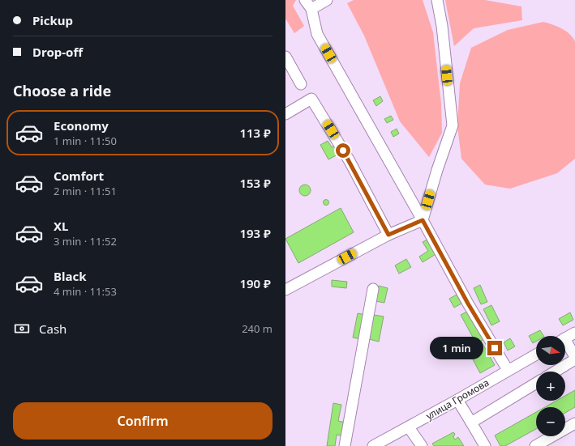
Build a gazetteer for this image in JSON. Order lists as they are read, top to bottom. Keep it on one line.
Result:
{"streets":{"street":["улица Громова"]},"north":"right","page":{"banner":["Pickup","Drop-off"],"heading":"Choose a ride","list":[{"name":"Economy","note":"1 min · 11:50","value":"113 ₽"},{"name":"Comfort","note":"2 min · 11:51","value":"153 ₽"},{"name":"XL","note":"3 min · 11:52","value":"193 ₽"},{"name":"Black","note":"4 min · 11:53","value":"190 ₽"}],"pay":["Cash","240 m"],"map_buttons":["+","−"],"bubble":"1 min","buttons":"Confirm"}}
